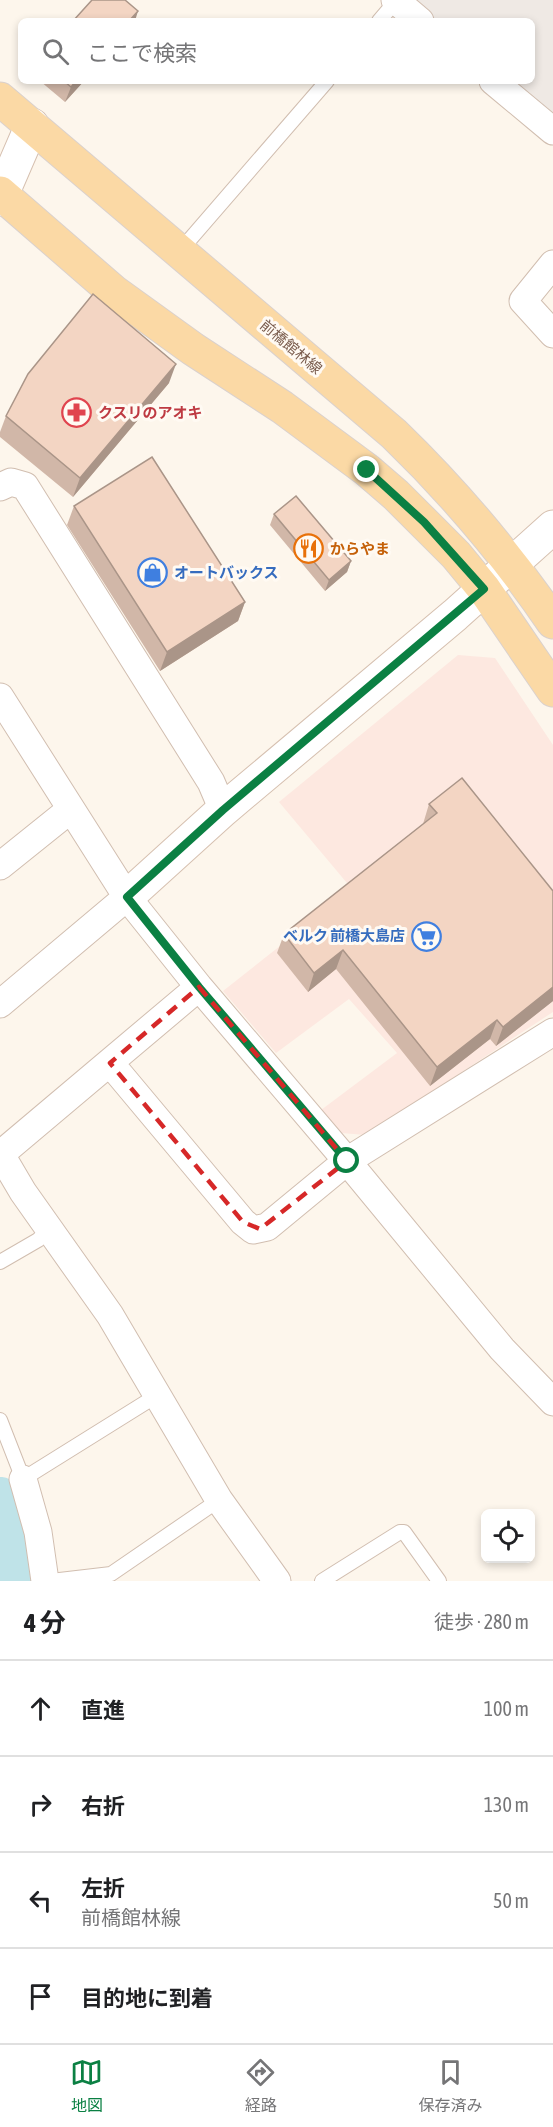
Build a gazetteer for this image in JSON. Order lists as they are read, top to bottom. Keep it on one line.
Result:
{"streets":{"main road":["前橋館林線"]},"places":{"pharmacy":["クスリのアオキ"],"restaurant":["からやま"],"shop":["オートバックス"],"supermarket":["ベルク 前橋大島店"]},"page":{"search":"ここで検索","heading":["4 分","徒歩 · 280 m"],"list":[["直進","100 m"],["右折","130 m"],["左折","前橋館林線","50 m"],"目的地に到着"],"nav":["地図","経路","保存済み"]}}
